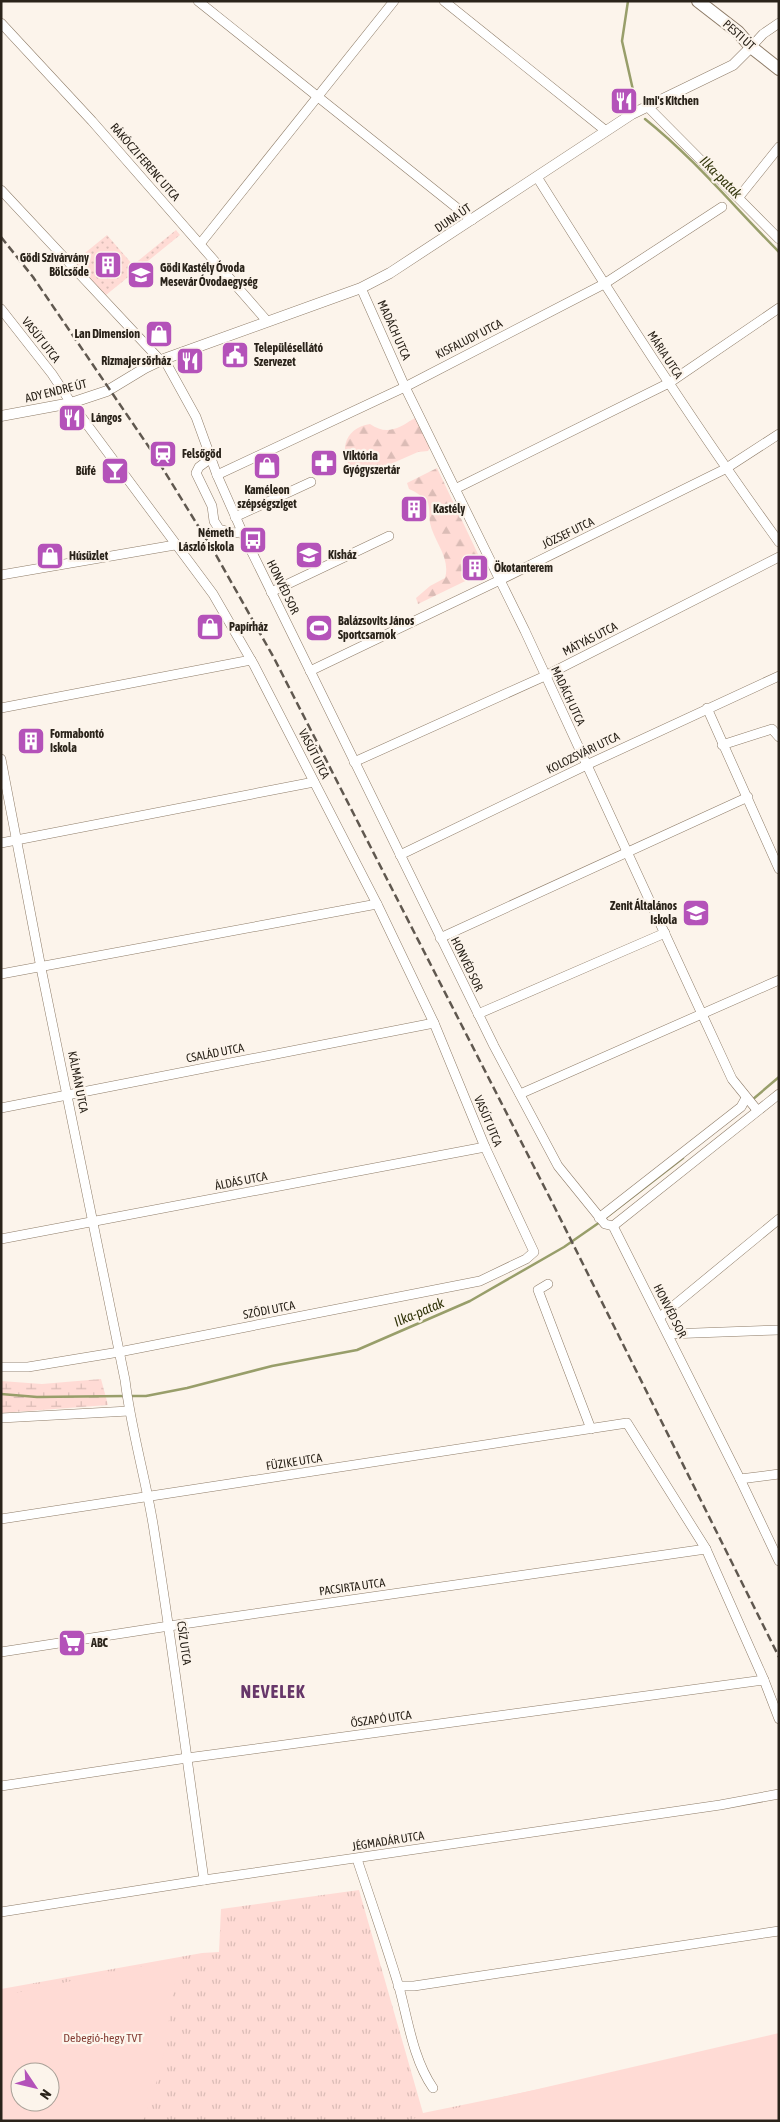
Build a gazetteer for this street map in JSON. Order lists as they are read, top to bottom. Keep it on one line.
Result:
{"streets":{"main road":["PESTI ÚT"],"street":["RÁKÓCZI FERENC UTCA","DUNA ÚT","MADÁCH UTCA","KISFALUDY UTCA","VASÚT UTCA","MÁRIA UTCA","ADY ENDRE ÚT","JÓZSEF UTCA","HONVÉD SOR","MÁTYÁS UTCA","KOLOZSVÁRI UTCA","CSALÁD UTCA","KÁLMÁN UTCA","ÁLDÁS UTCA","SZŐDI UTCA","FÜZIKE UTCA","PACSIRTA UTCA","CSÍZ UTCA","ŐSZAPÓ UTCA","JÉGMADÁR UTCA"]},"crossings":[["PESTI ÚT","DUNA ÚT"],["RÁKÓCZI FERENC UTCA","DUNA ÚT"],["DUNA ÚT","MADÁCH UTCA"],["DUNA ÚT","MÁRIA UTCA"],["DUNA ÚT","ADY ENDRE ÚT"],["DUNA ÚT","HONVÉD SOR"],["MADÁCH UTCA","KISFALUDY UTCA"],["MADÁCH UTCA","JÓZSEF UTCA"],["MADÁCH UTCA","MÁTYÁS UTCA"],["MADÁCH UTCA","KOLOZSVÁRI UTCA"],["KISFALUDY UTCA","MÁRIA UTCA"],["KISFALUDY UTCA","HONVÉD SOR"],["VASÚT UTCA","ADY ENDRE ÚT"],["VASÚT UTCA","CSALÁD UTCA"],["VASÚT UTCA","ÁLDÁS UTCA"],["VASÚT UTCA","SZŐDI UTCA"],["MÁRIA UTCA","JÓZSEF UTCA"],["JÓZSEF UTCA","HONVÉD SOR"],["HONVÉD SOR","MÁTYÁS UTCA"],["HONVÉD SOR","KOLOZSVÁRI UTCA"],["CSALÁD UTCA","KÁLMÁN UTCA"],["KÁLMÁN UTCA","ÁLDÁS UTCA"],["KÁLMÁN UTCA","SZŐDI UTCA"],["KÁLMÁN UTCA","CSÍZ UTCA"],["FÜZIKE UTCA","PACSIRTA UTCA"],["FÜZIKE UTCA","CSÍZ UTCA"],["PACSIRTA UTCA","CSÍZ UTCA"],["CSÍZ UTCA","ŐSZAPÓ UTCA"],["CSÍZ UTCA","JÉGMADÁR UTCA"]],"districts":["NEVELEK"],"water":["Ilka-patak"],"parks":["Debegió-hegy TVT"],"places":{"restaurant":["Imi's Kitchen","Rizmajer sörház","Lángos"],"building":["Gödi Szivárvány Bölcsőde","Kastély","Ökotanterem","Formabontó Iskola"],"school or university":["Gödi Kastély Óvoda Mesevár Óvodaegység","Kisház","Zenit Általános Iskola"],"shop":["Lan Dimension","Kaméleon szépségsziget","Húsüzlet","Papírház"],"public building":["Településellátó Szervezet"],"station":["Felsőgöd"],"pharmacy":["Viktória Gyógyszertár"],"bar":["Büfé"],"bus stop":["Németh László iskola"],"sports":["Balázsovits János Sportcsarnok"],"supermarket":["ABC"]},"north":"bottom right"}
